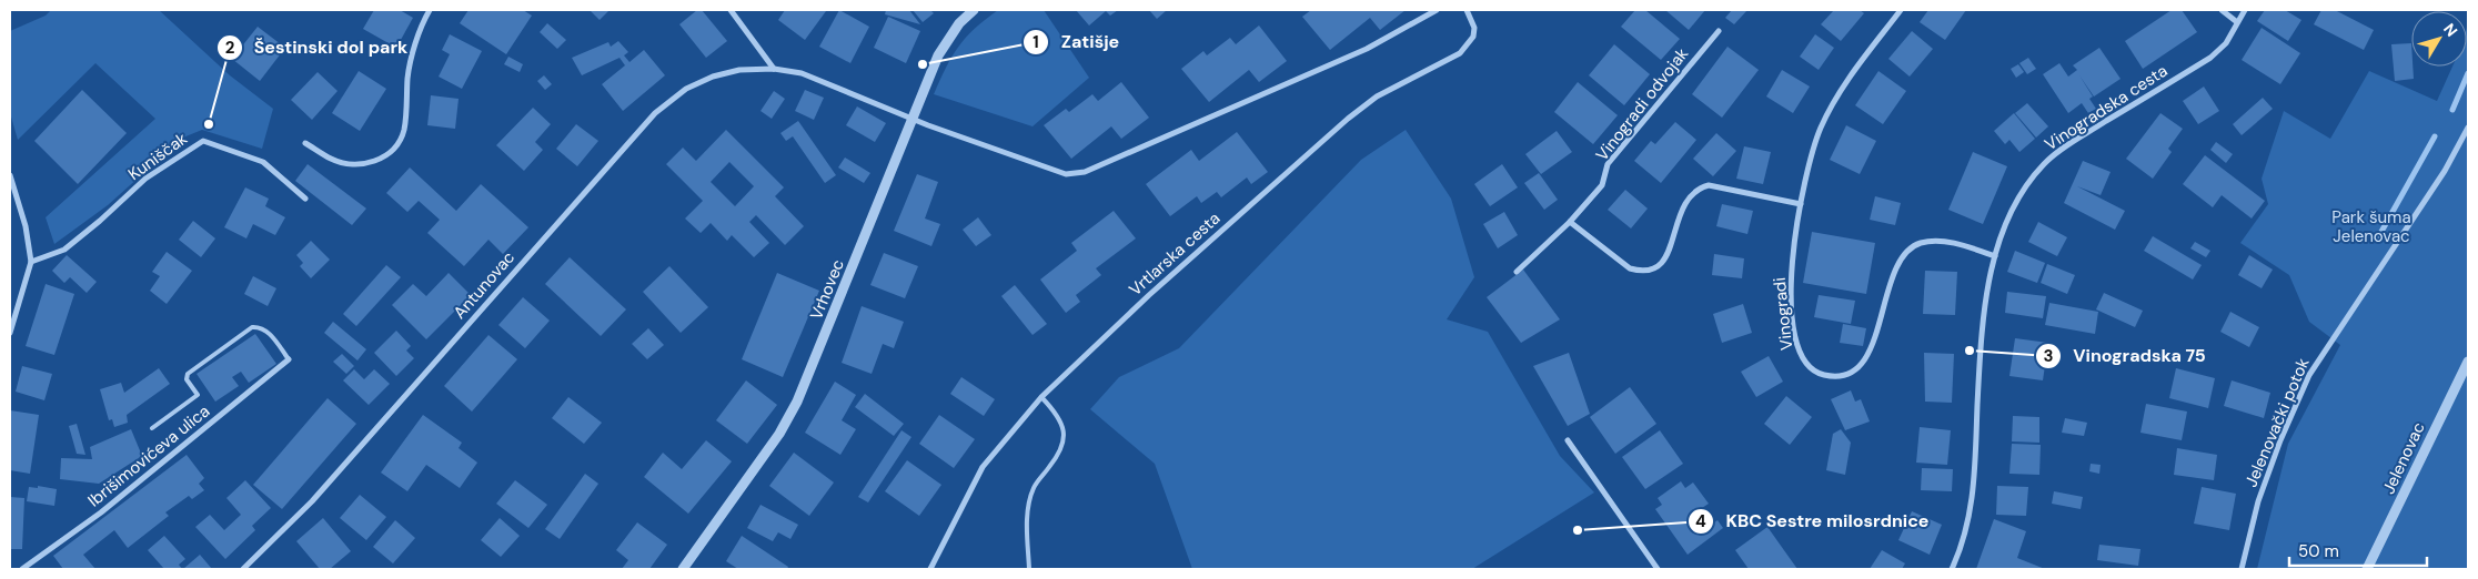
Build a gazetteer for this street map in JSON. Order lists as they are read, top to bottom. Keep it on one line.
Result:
{"streets":{"street":["Vinogradi odvojak","Vinogradska cesta","Kuniščak","Vrtlarska cesta","Antunovac","Vrhovec","Vinogradi","Jelenovački potok","Ibrišimovićeva ulica","Jelenovac"]},"crossings":[["Vinogradska cesta","Vinogradi"],["Antunovac","Vrhovec"]],"parks":["Park šuma Jelenovac"],"places":["Zatišje","Šestinski dol park","Vinogradska 75","KBC Sestre milosrdnice"],"scale_bar":"50 m","north":"top right"}
